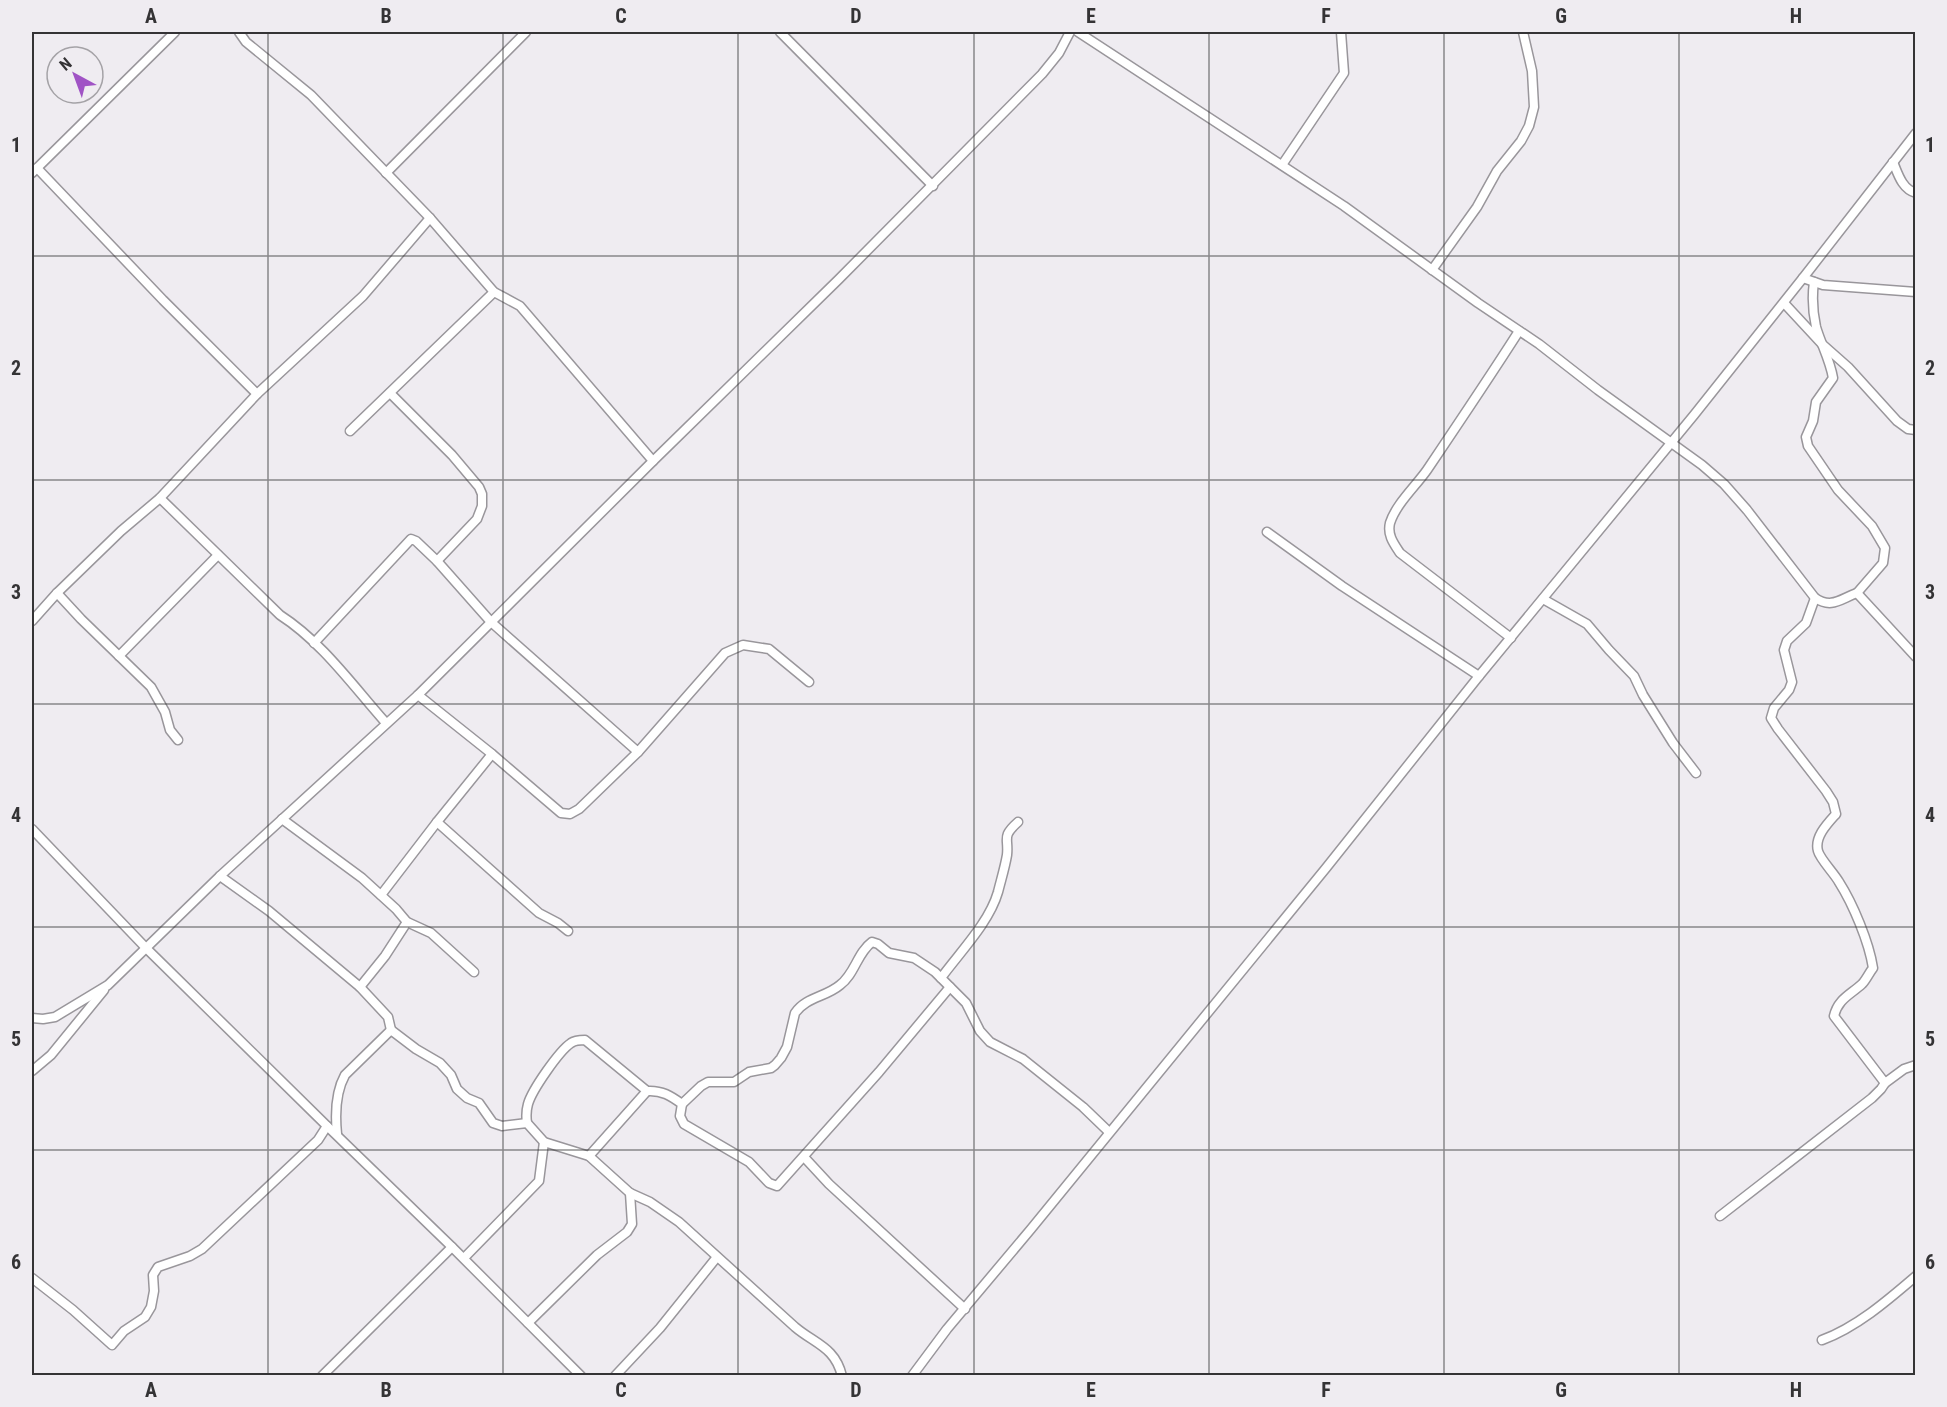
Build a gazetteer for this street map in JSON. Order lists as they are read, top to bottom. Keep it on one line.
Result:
{"north":"top left","grid":{"columns":["A","B","C","D","E","F","G","H"],"rows":["1","2","3","4","5","6"]}}
